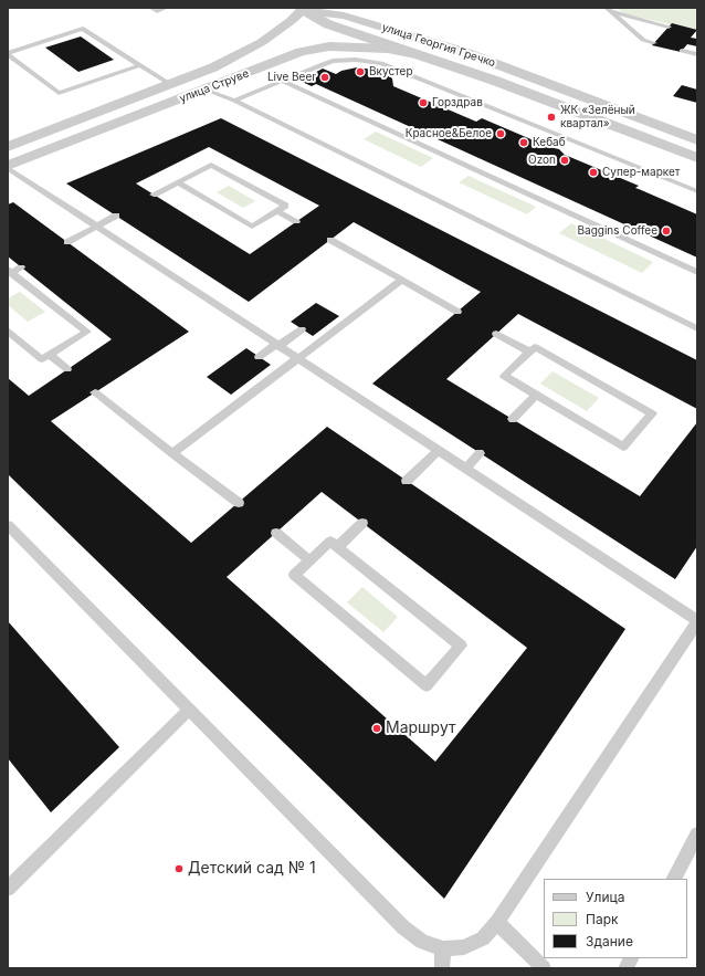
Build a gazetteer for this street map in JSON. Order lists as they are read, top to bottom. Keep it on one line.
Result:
{"streets":{"street":["улица Георгия Гречко","улица Струве"]},"crossings":[["улица Георгия Гречко","улица Струве"]],"places":["Вкустер","Live Beer","Горздрав","ЖК «Зелёный квартал»","Красное&Белое","Кебаб","Ozon","Супер-маркет","Baggins Coffee","Маршрут","Детский сад № 1"],"legend":["Улица","Парк","Здание"]}
